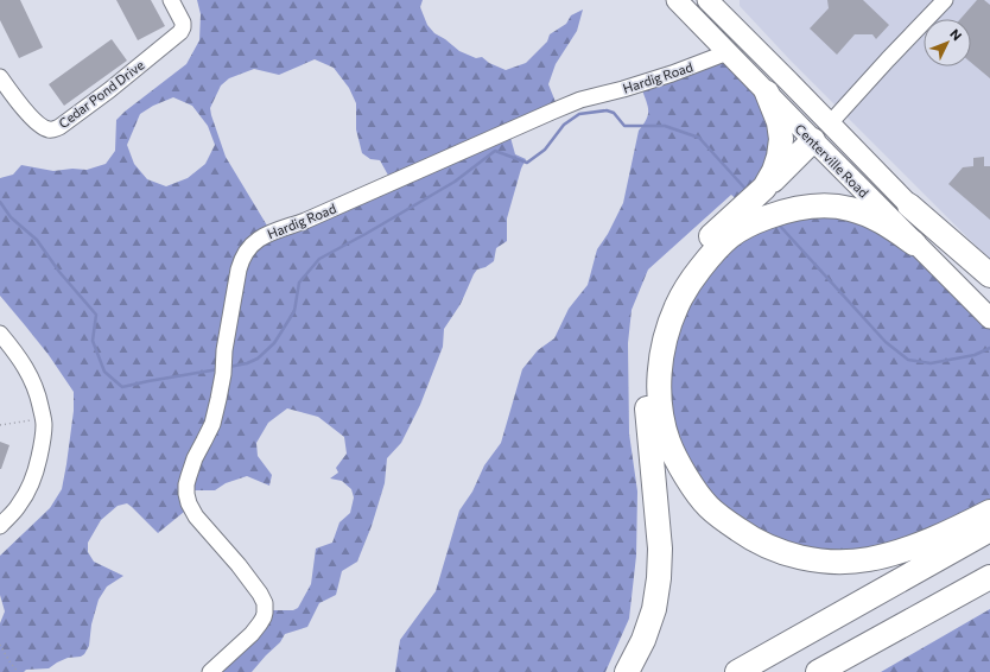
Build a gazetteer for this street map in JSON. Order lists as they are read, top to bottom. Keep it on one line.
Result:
{"streets":{"main road":["Centerville Road"],"street":["Hardig Road","Cedar Pond Drive"]},"crossings":[["Hardig Road","Centerville Road"]],"north":"top right"}
